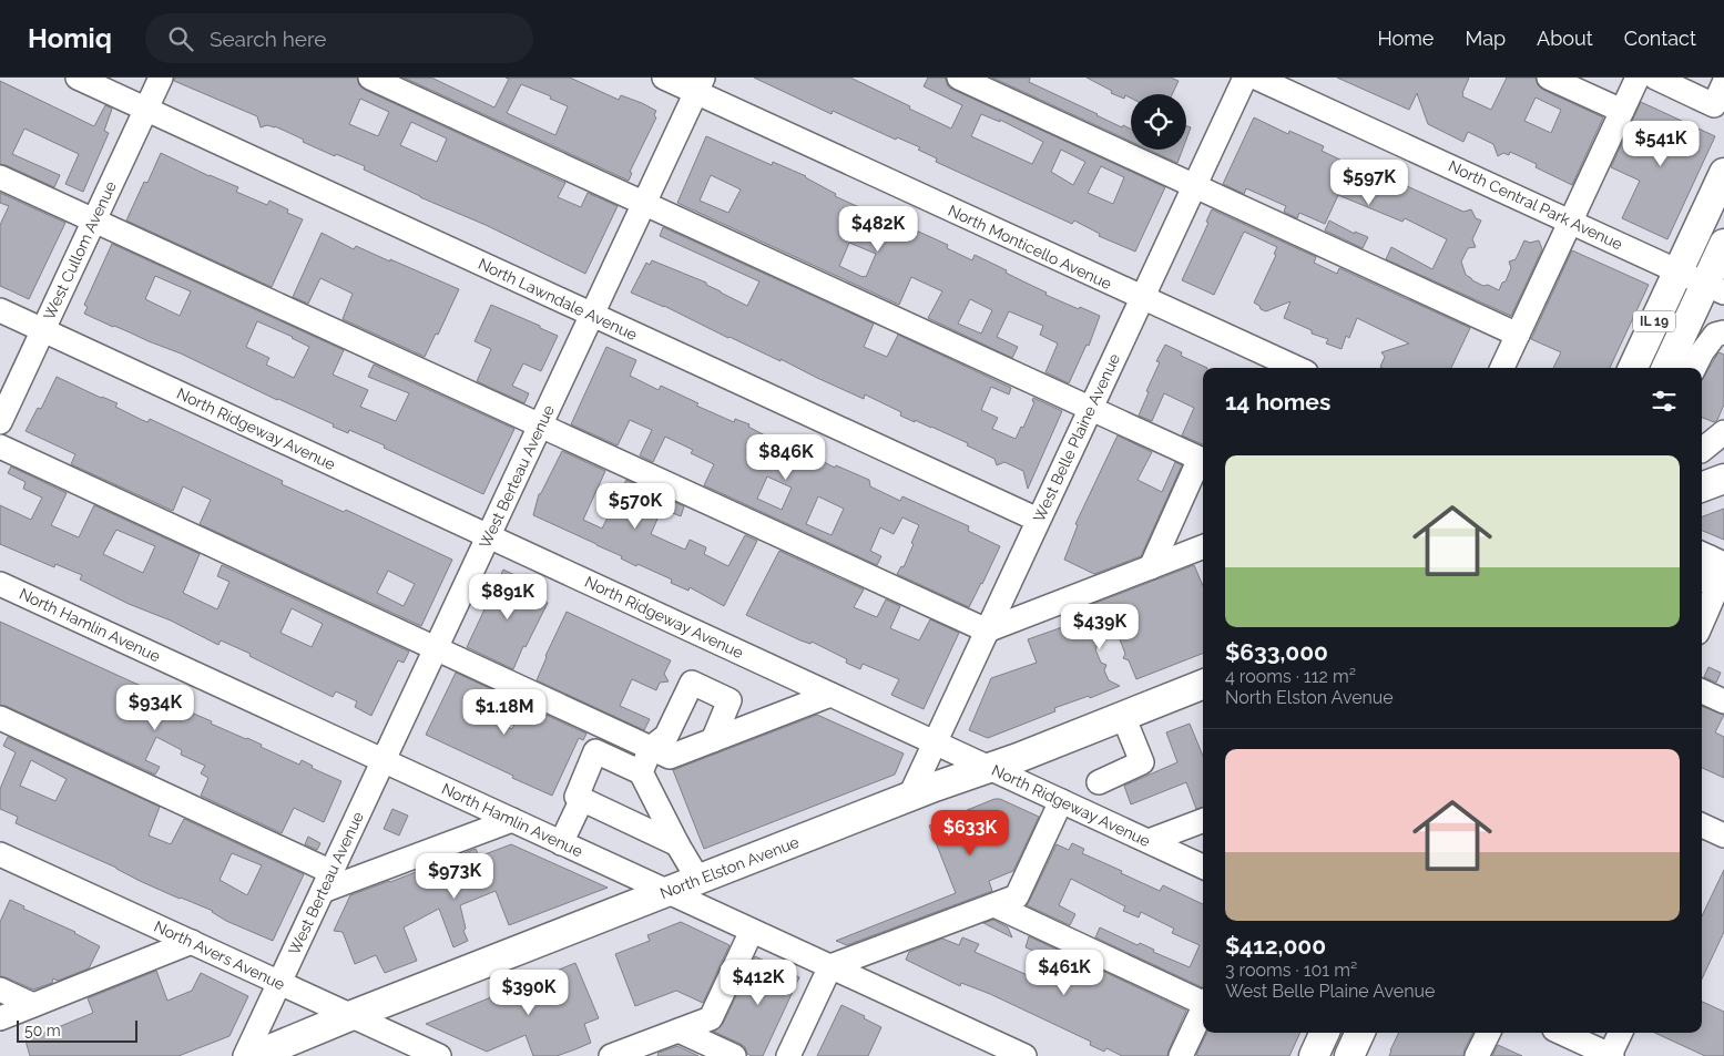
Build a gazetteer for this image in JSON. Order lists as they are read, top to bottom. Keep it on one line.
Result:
{"streets":{"main road":["IL 19","North Elston Avenue"],"street":["North Central Park Avenue","North Monticello Avenue","West Cullom Avenue","North Lawndale Avenue","North Ridgeway Avenue","West Belle Plaine Avenue","West Berteau Avenue","North Hamlin Avenue","North Avers Avenue"]},"crossings":[["North Central Park Avenue","IL 19"],["North Monticello Avenue","West Belle Plaine Avenue"],["North Monticello Avenue","West Berteau Avenue"],["West Cullom Avenue","North Lawndale Avenue"],["West Cullom Avenue","North Ridgeway Avenue"],["North Lawndale Avenue","West Belle Plaine Avenue"],["North Lawndale Avenue","West Berteau Avenue"],["North Ridgeway Avenue","West Belle Plaine Avenue"],["North Ridgeway Avenue","West Berteau Avenue"],["North Ridgeway Avenue","North Elston Avenue"],["West Belle Plaine Avenue","North Elston Avenue"],["West Berteau Avenue","North Hamlin Avenue"],["West Berteau Avenue","North Avers Avenue"],["North Hamlin Avenue","North Elston Avenue"],["North Elston Avenue","North Avers Avenue"]],"scale_bar":"50 m","page":{"header":"Homiq","search":"Search here","nav":["Home","Map","About","Contact"],"price":["$541K","$597K","$482K","$846K","$570K","$891K","$439K","$934K","$1.18M","$633K","$973K","$461K","$412K","$390K"],"heading":"14 homes","list":[{"name":"$633,000","note":"4 rooms · 112 m² · North Elston Avenue"},{"name":"$412,000","note":"3 rooms · 101 m² · West Belle Plaine Avenue"}],"scale":"50 m"}}
